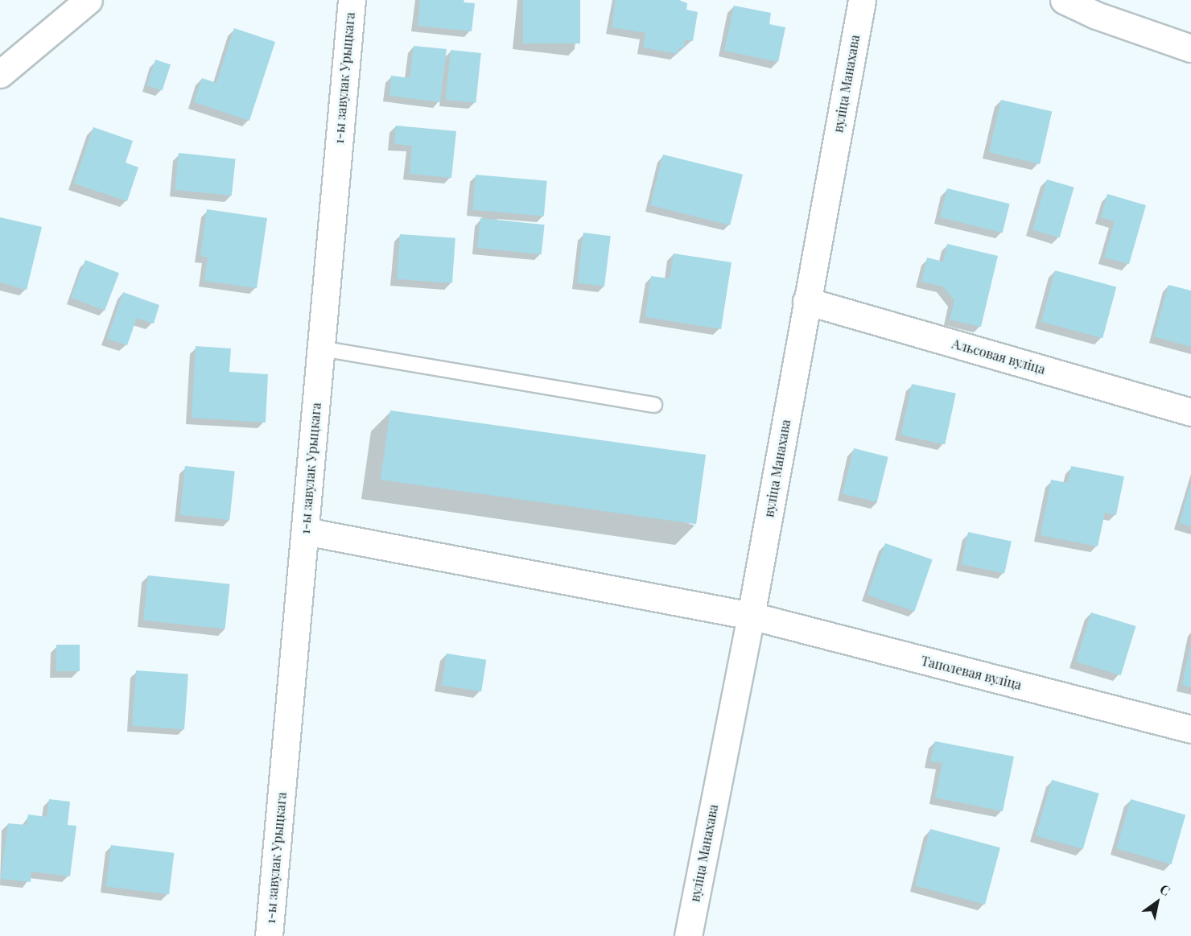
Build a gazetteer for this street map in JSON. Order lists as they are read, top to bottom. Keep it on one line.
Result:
{"streets":{"street":["1-ы завулак Урыцкага","вуліца Манахава","Альсовая вуліца","Таполевая вуліца"]},"crossings":[["1-ы завулак Урыцкага","Таполевая вуліца"],["вуліца Манахава","Альсовая вуліца"],["вуліца Манахава","Таполевая вуліца"]],"north":"top right"}
